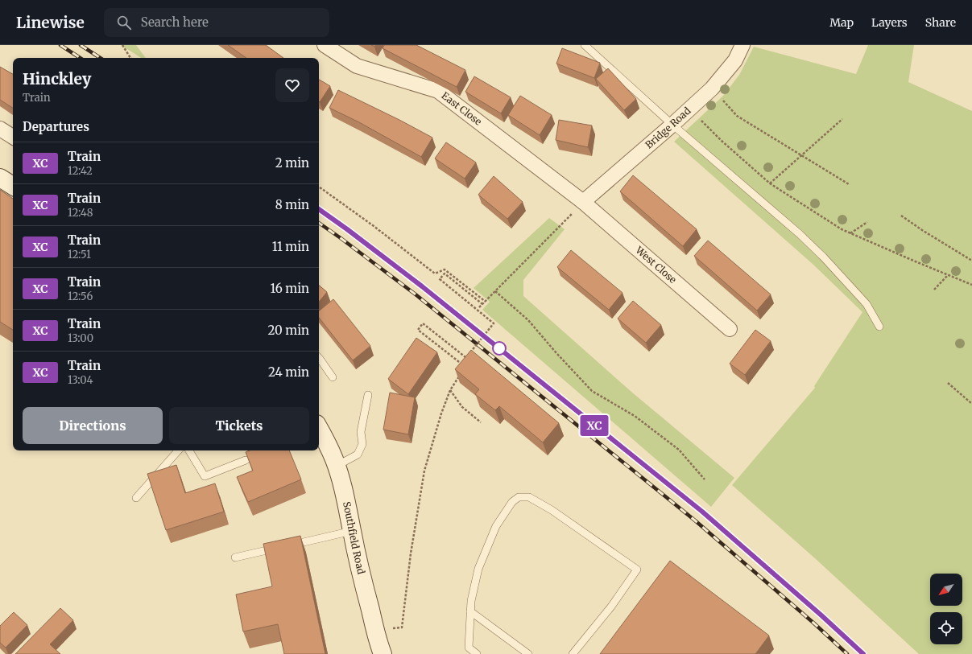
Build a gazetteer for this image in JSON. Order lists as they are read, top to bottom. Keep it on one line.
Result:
{"streets":{"main road":["Southfield Road"],"street":["East Close","Bridge Road","West Close"]},"crossings":[["East Close","Bridge Road"],["East Close","West Close"],["Bridge Road","West Close"]],"north":"bottom left","page":{"header":"Linewise","search":"Search here","nav":["Map","Layers","Share"],"on_map":"XC","heading":[["Hinckley","Train"],"Departures"],"list":[{"mark":"XC","name":"Train","note":"12:42","value":"2 min"},{"mark":"XC","name":"Train","note":"12:48","value":"8 min"},{"mark":"XC","name":"Train","note":"12:51","value":"11 min"},{"mark":"XC","name":"Train","note":"12:56","value":"16 min"},{"mark":"XC","name":"Train","note":"13:00","value":"20 min"},{"mark":"XC","name":"Train","note":"13:04","value":"24 min"}],"buttons":["Directions","Tickets"]}}
